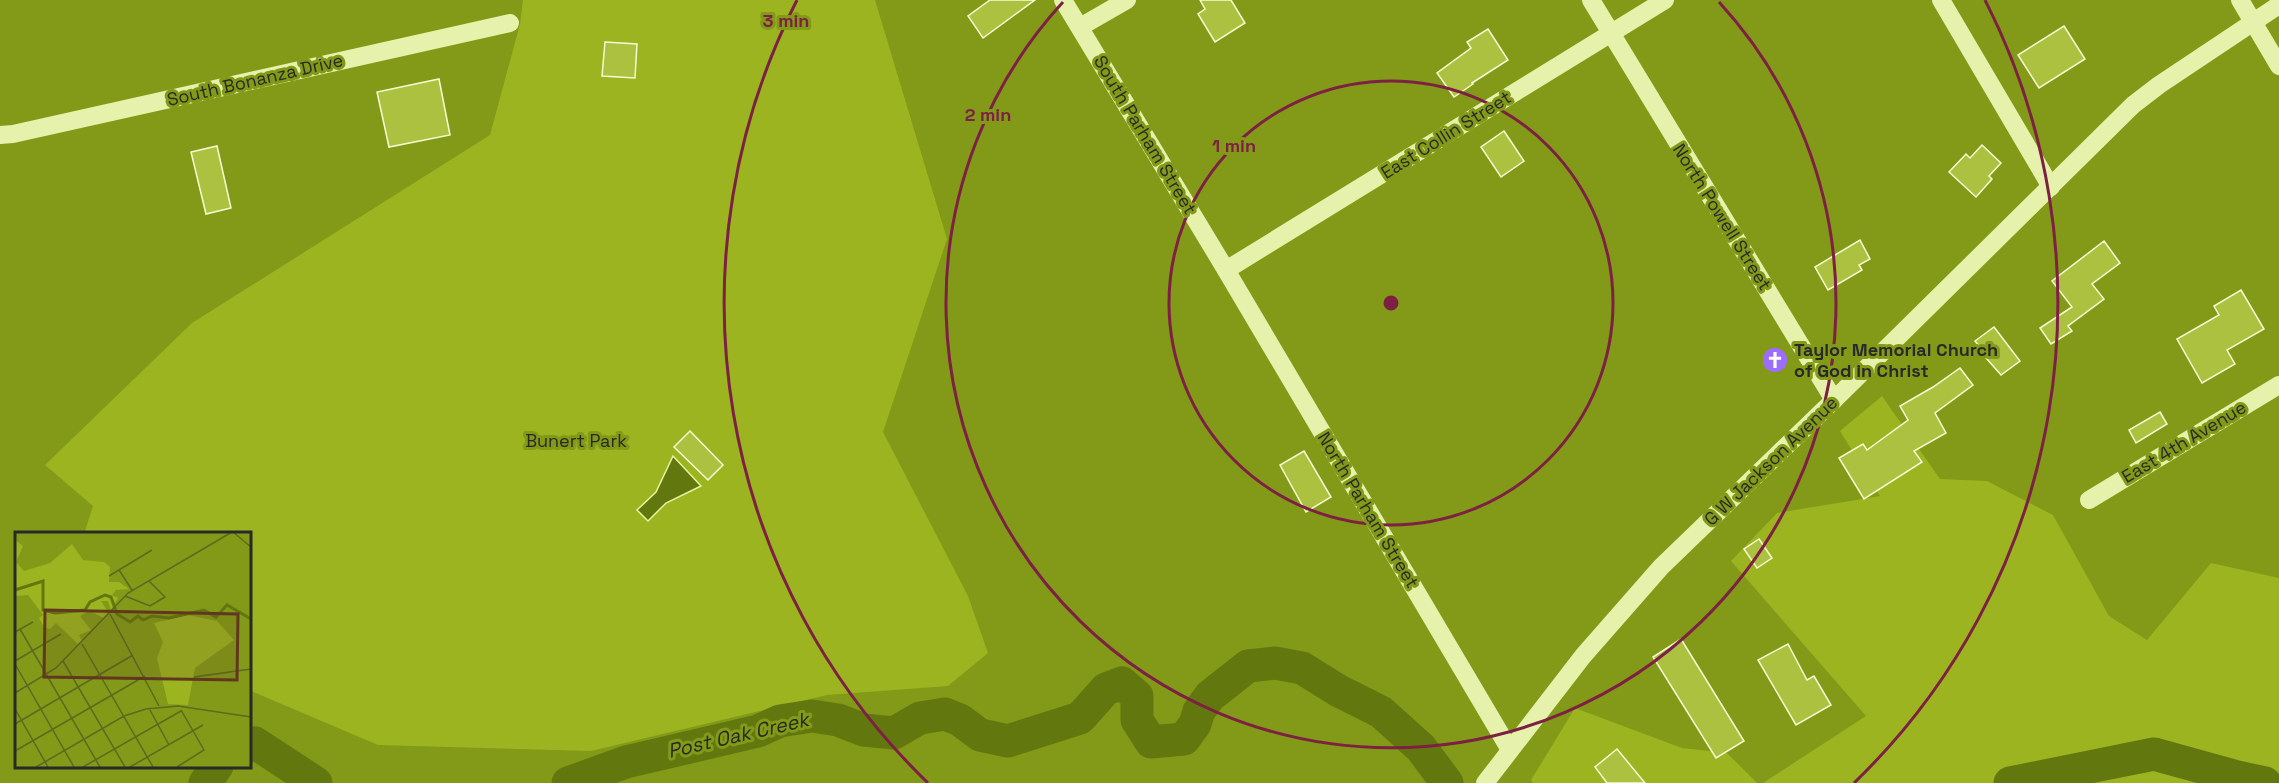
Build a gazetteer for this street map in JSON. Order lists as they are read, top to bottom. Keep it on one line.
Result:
{"streets":{"street":["South Bonanza Drive","South Parham Street","East Collin Street","North Powell Street","East 4th Avenue","G W Jackson Avenue","North Parham Street"]},"crossings":[["South Parham Street","East Collin Street"],["South Parham Street","North Parham Street"],["East Collin Street","North Powell Street"],["East Collin Street","North Parham Street"],["North Powell Street","G W Jackson Avenue"],["G W Jackson Avenue","North Parham Street"]],"water":["Post Oak Creek"],"parks":["Bunert Park"],"places":{"church":["Taylor Memorial Church of God in Christ"]},"rings":["3 min","2 min","1 min"]}
